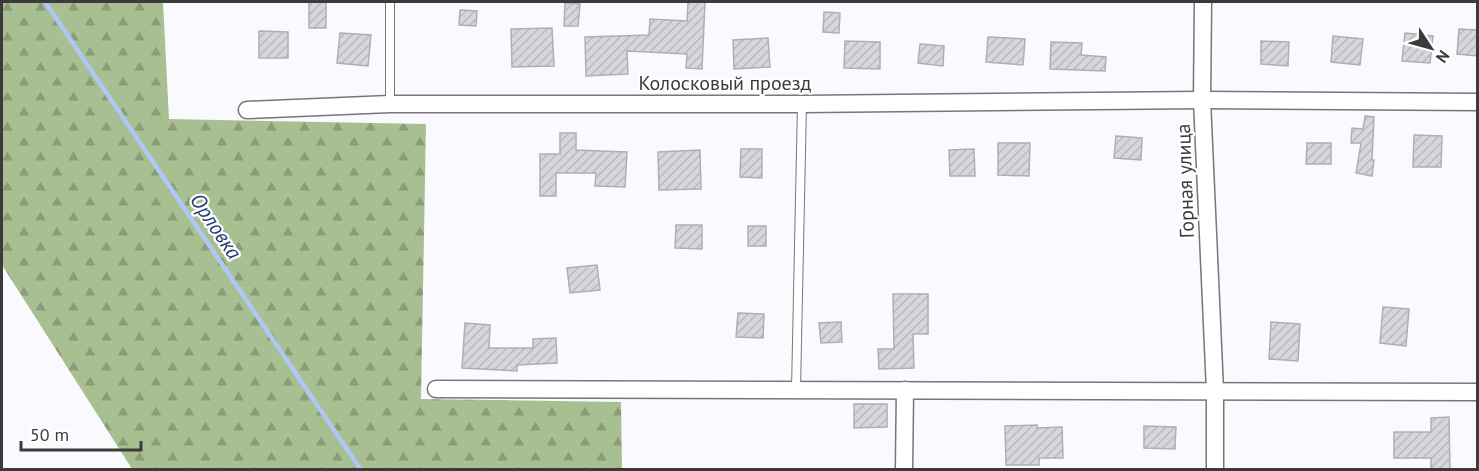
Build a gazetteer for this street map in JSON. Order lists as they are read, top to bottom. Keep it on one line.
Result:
{"streets":{"street":["Колосковый проезд","Горная улица"]},"crossings":[["Колосковый проезд","Горная улица"]],"water":["Орловка"],"scale_bar":"50 m","north":"bottom right"}
